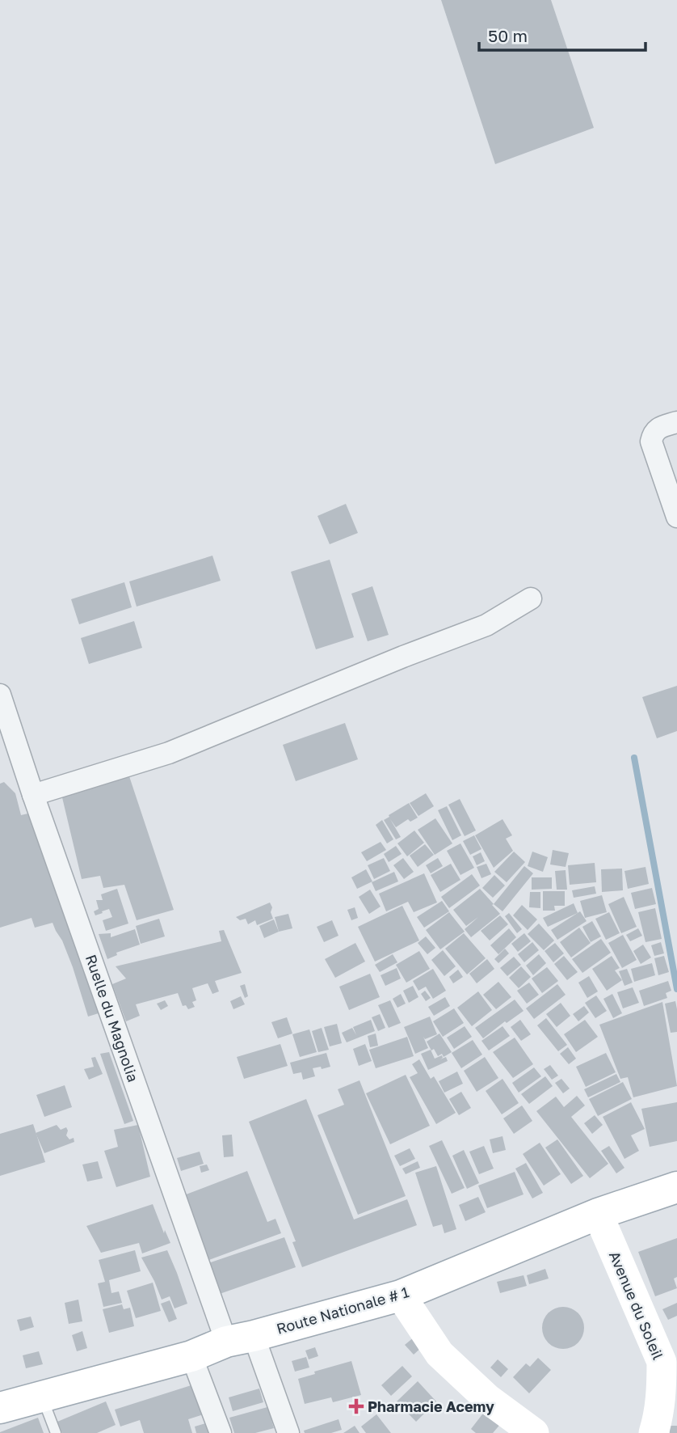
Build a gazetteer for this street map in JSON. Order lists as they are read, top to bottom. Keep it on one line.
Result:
{"streets":{"main road":["Avenue du Soleil","Route Nationale # 1"],"street":["Ruelle du Magnolia"]},"crossings":[["Ruelle du Magnolia","Route Nationale # 1"],["Avenue du Soleil","Route Nationale # 1"]],"places":{"health":["Pharmacie Acemy"]},"scale_bar":"50 m"}
